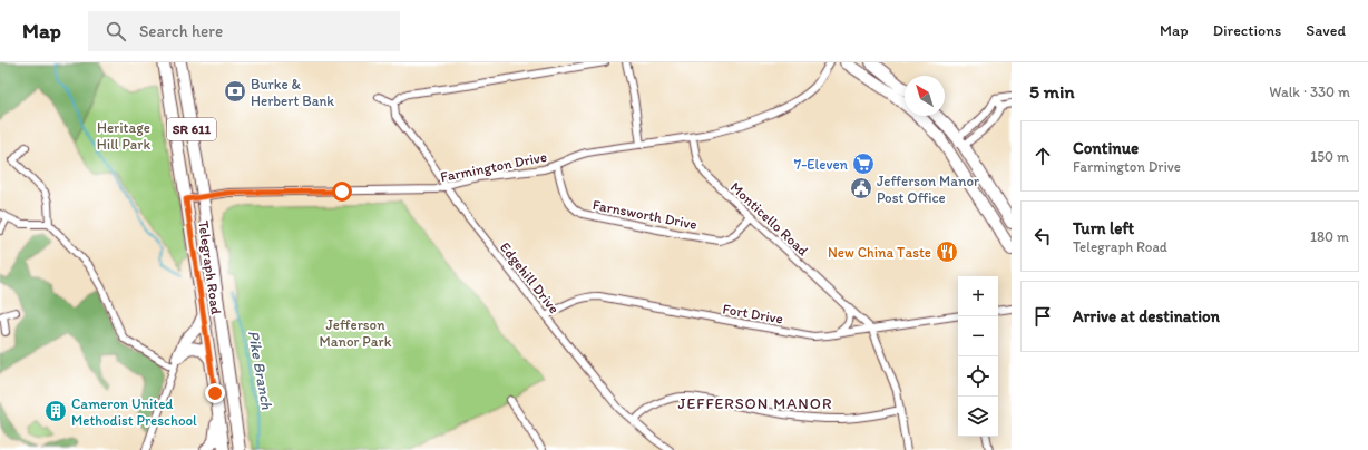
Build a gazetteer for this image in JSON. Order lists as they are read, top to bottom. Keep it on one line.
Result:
{"streets":{"main road":["SR 611","Telegraph Road"],"street":["Farmington Drive","Farnsworth Drive","Monticello Road","Edgehill Drive","Fort Drive"]},"crossings":[["Farmington Drive","Farnsworth Drive"],["Farmington Drive","Monticello Road"],["Farmington Drive","Telegraph Road"],["Farmington Drive","Edgehill Drive"],["Farnsworth Drive","Monticello Road"],["Monticello Road","Fort Drive"],["Edgehill Drive","Fort Drive"]],"districts":["JEFFERSON MANOR"],"water":["Pike Branch"],"parks":["Heritage Hill Park","Jefferson Manor Park"],"places":{"bank":["Burke & Herbert Bank"],"supermarket":["7-Eleven"],"public building":["Jefferson Manor Post Office"],"restaurant":["New China Taste"],"building":["Cameron United Methodist Preschool"]},"north":"top left","page":{"header":"Map","search":"Search here","nav":["Map","Directions","Saved"],"heading":["5 min","Walk · 330 m"],"list":[["Continue","Farmington Drive","150 m"],["Turn left","Telegraph Road","180 m"],"Arrive at destination"],"map_buttons":["+","−"]}}
